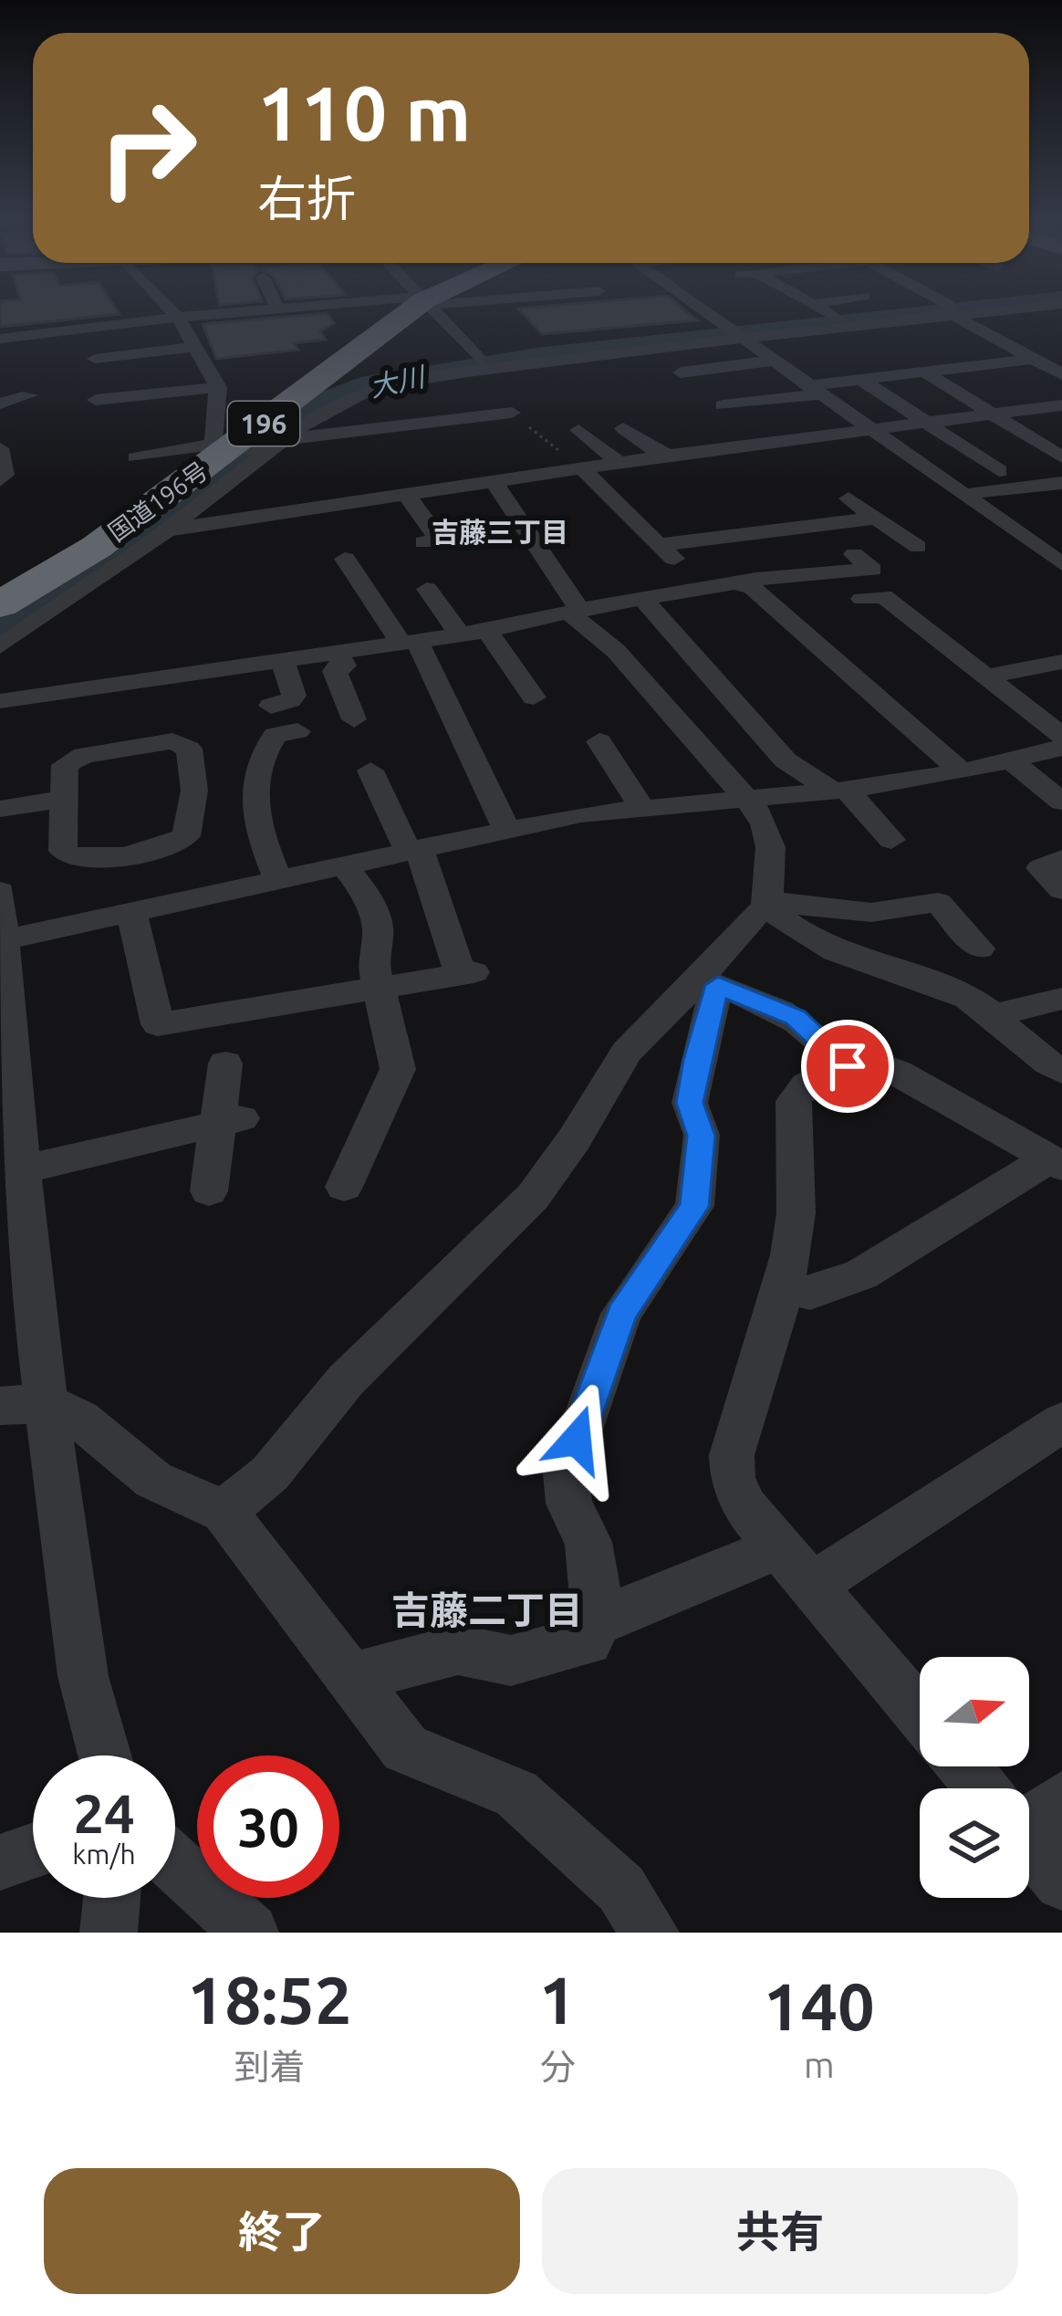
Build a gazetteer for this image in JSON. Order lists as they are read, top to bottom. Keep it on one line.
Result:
{"streets":{"highway":["196","国道196号"]},"districts":["吉藤三丁目","吉藤二丁目"],"water":["大川"],"north":"right","page":{"turn":["110 m","右折"],"speed":"24 km/h","limit":"30","eta":["18:52","到着","1","分","140","m"],"buttons":["終了","共有"]}}
